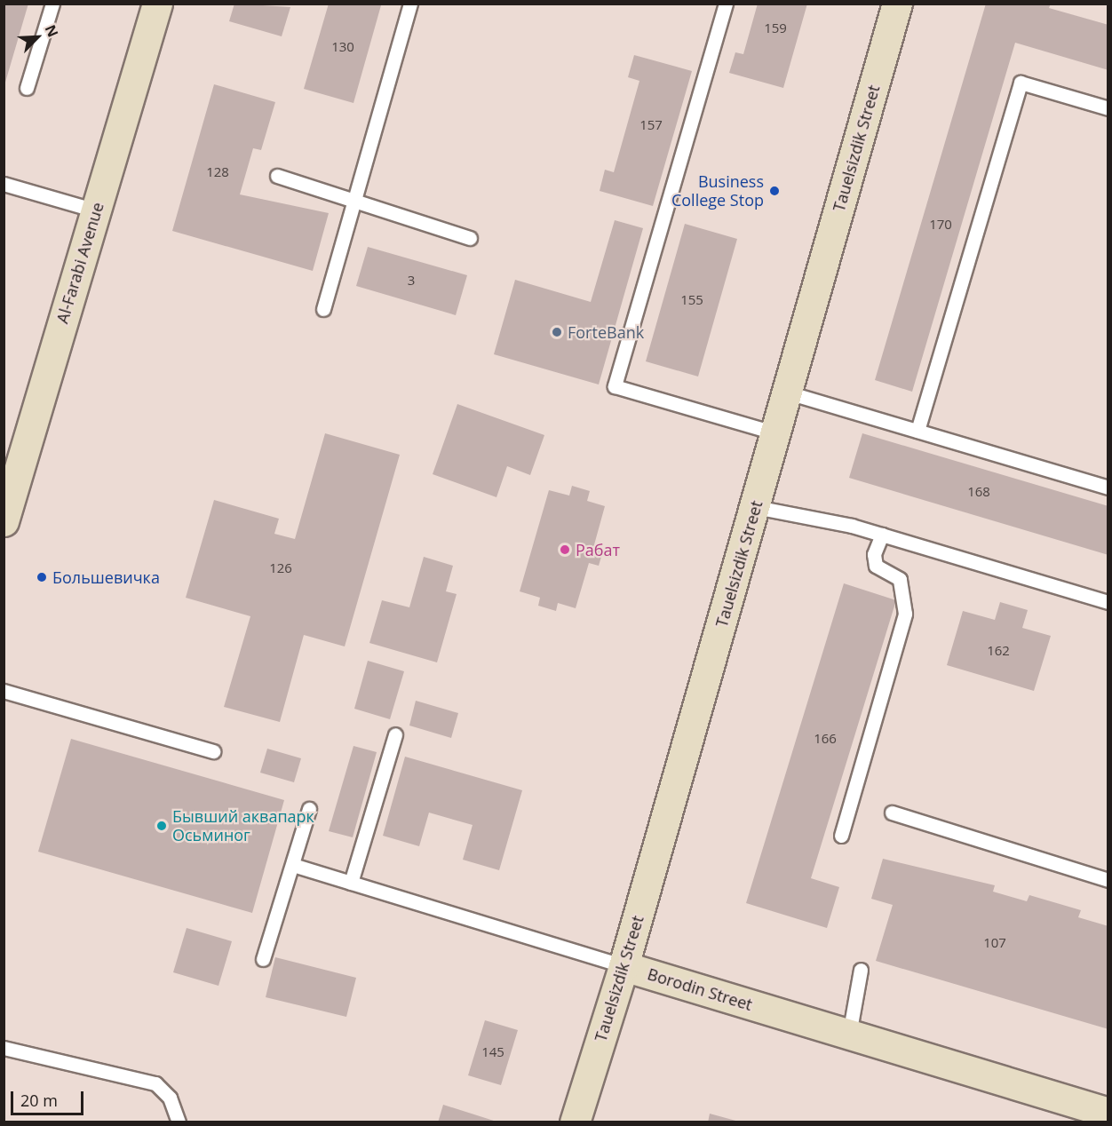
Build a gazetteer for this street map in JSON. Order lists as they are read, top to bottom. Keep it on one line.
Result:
{"streets":{"main road":["Tauelsіzdіk Street","Al-Farabi Avenue","Borodin Street"]},"crossings":[["Tauelsіzdіk Street","Borodin Street"]],"places":["Business College Stop","ForteBank","Рабат","Большевичка","Бывший аквапарк Осьминог"],"house_numbers":["159","130","157","128","170","3","155","168","126","162","166","107","145"],"scale_bar":"20 m","north":"top right"}
